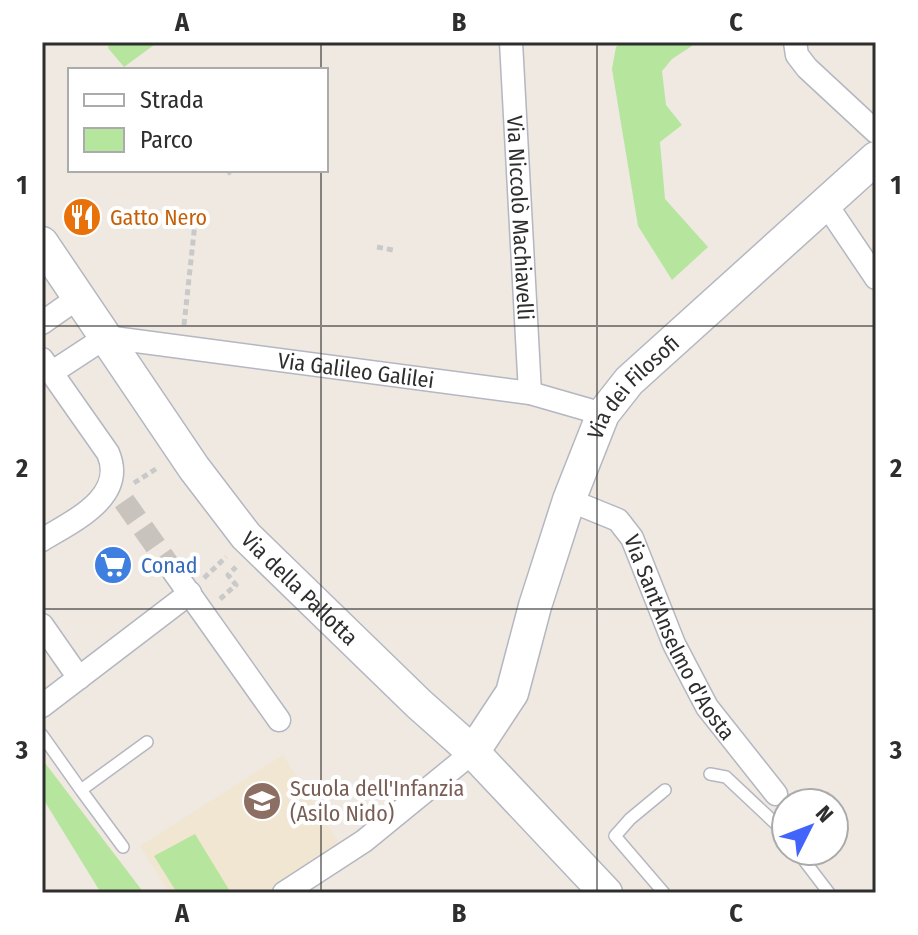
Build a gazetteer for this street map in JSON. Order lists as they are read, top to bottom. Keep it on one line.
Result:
{"streets":{"main road":["Via dei Filosofi","Via della Pallotta"],"street":["Via Niccolò Machiavelli","Via Galileo Galilei","Via Sant'Anselmo d'Aosta"]},"crossings":[["Via Niccolò Machiavelli","Via Galileo Galilei"],["Via Galileo Galilei","Via dei Filosofi"],["Via Galileo Galilei","Via della Pallotta"],["Via dei Filosofi","Via della Pallotta"],["Via dei Filosofi","Via Sant'Anselmo d'Aosta"]],"places":{"restaurant":["Gatto Nero"],"supermarket":["Conad"],"school or university":["Scuola dell'Infanzia (Asilo Nido)"]},"legend":["Strada","Parco"],"north":"top right","grid":{"columns":["A","B","C"],"rows":["1","2","3"]}}
